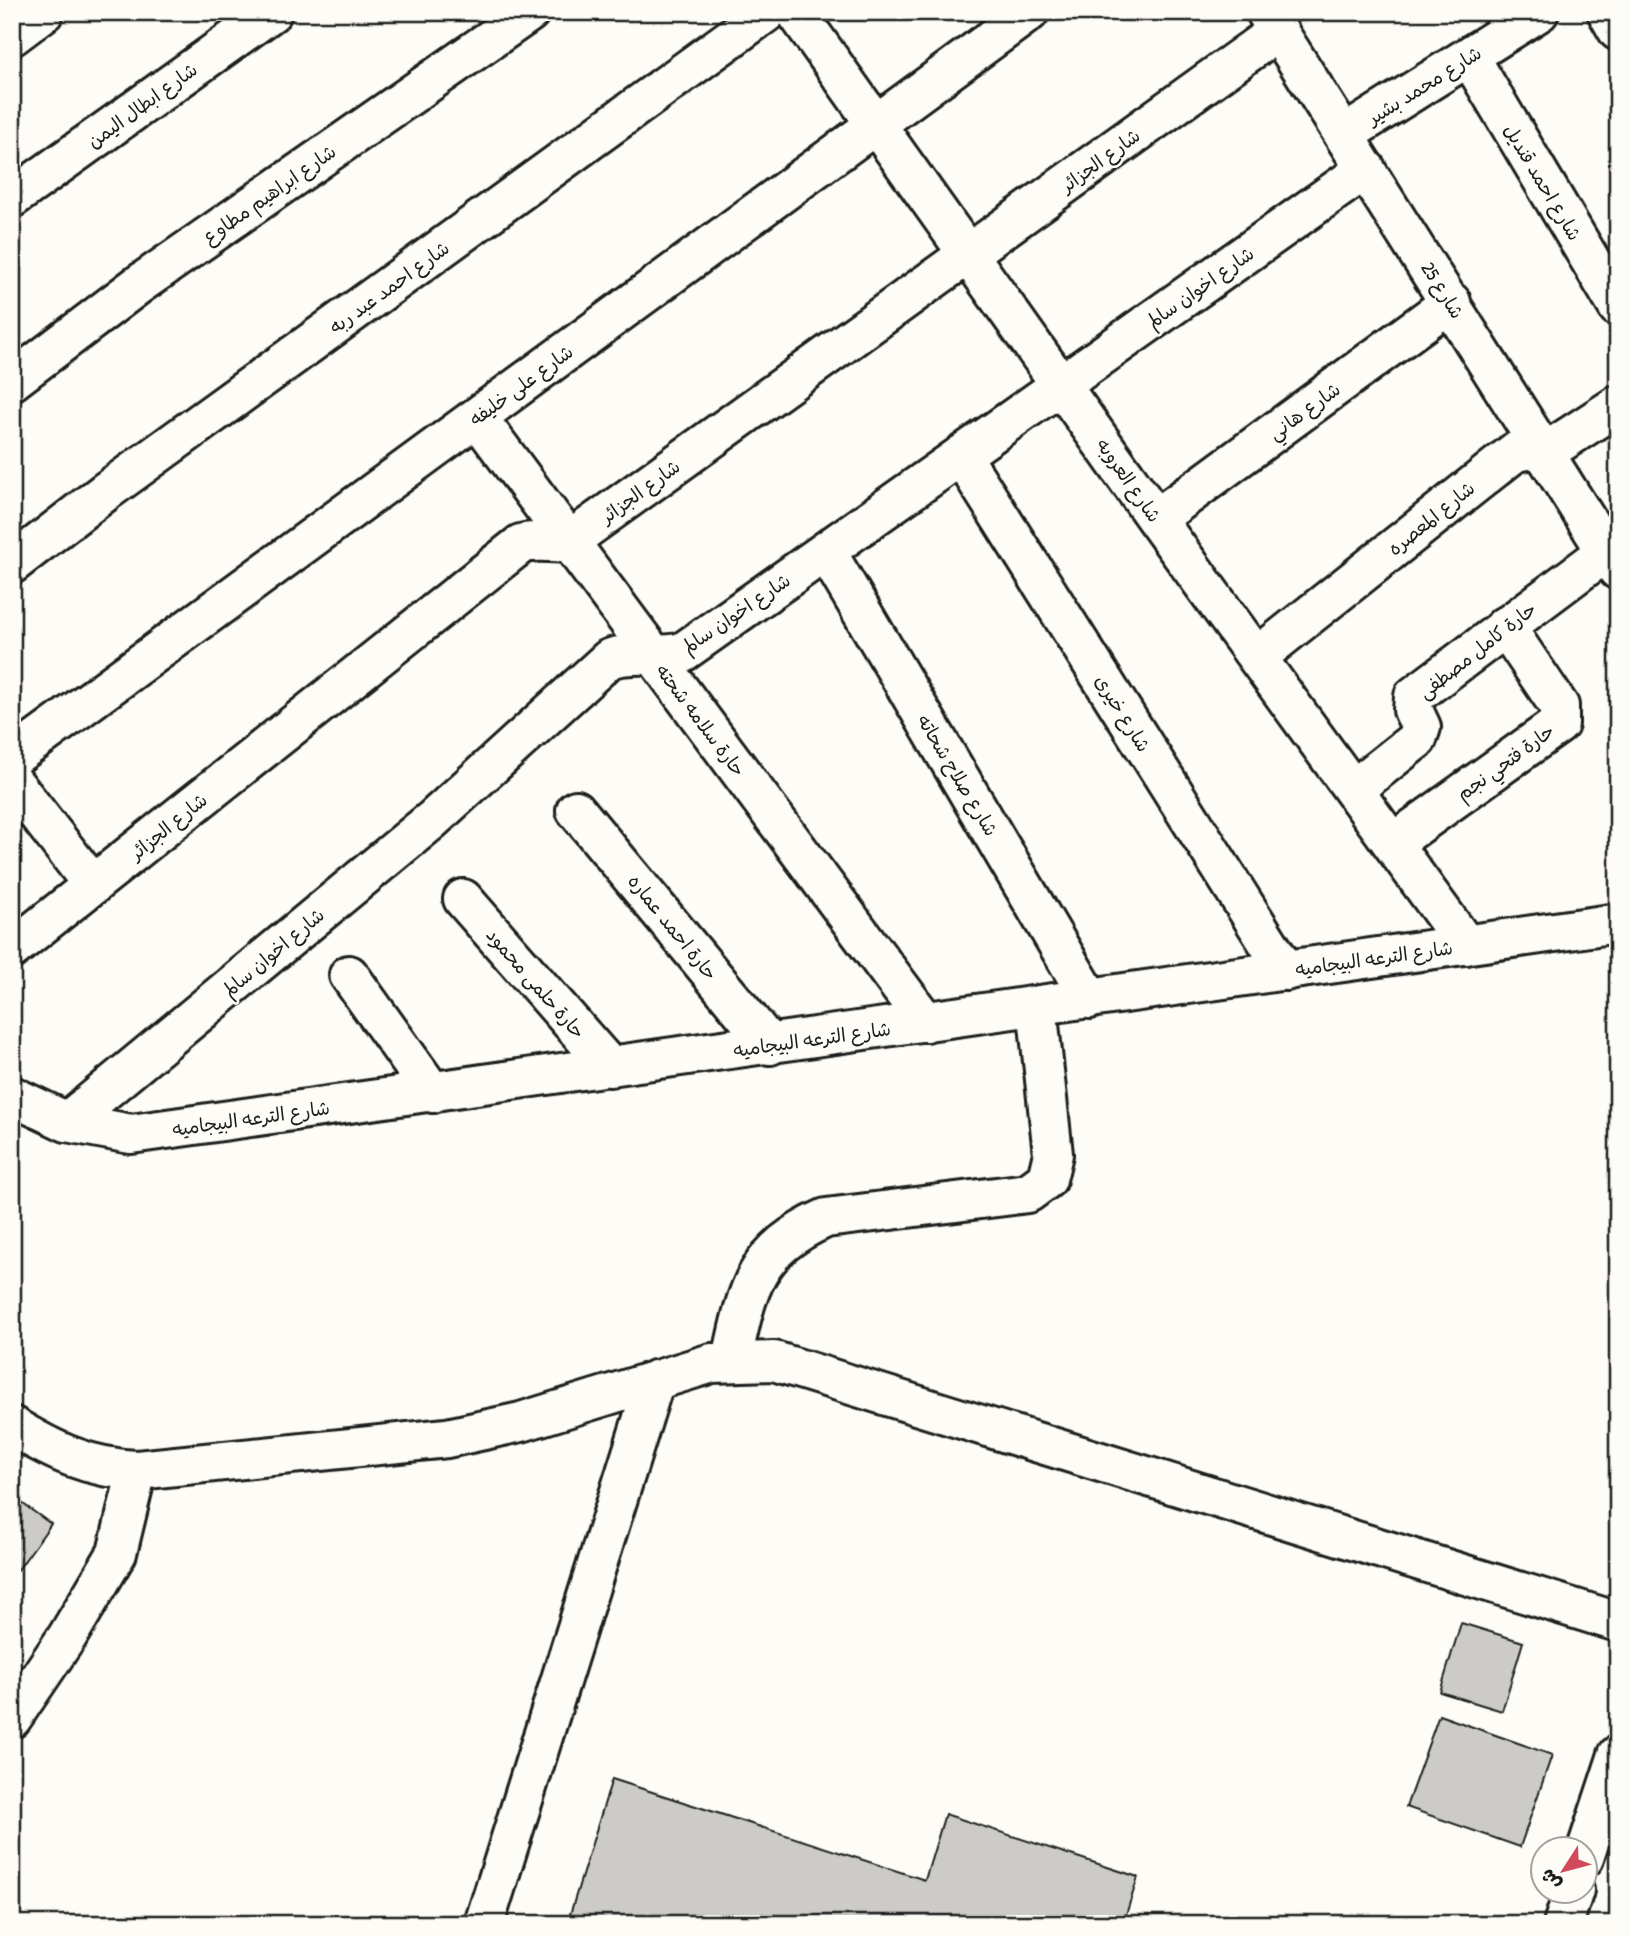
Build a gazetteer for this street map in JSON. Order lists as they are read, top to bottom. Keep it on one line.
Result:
{"streets":{"street":["شارع محمد بشير","شارع ابطال اليمن","شارع الجزائر","شارع احمد قنديل","شارع ابراهيم مطاوع","شارع احمد عبد ربه","شارع اخوان سالم","شارع 25","شارع على خليفه","شارع هاني","شارع العروبه","شارع المعصره","حارة كامل مصطفى","شارع خيرى","حارة سلامه شحته","حارة فتحي نجم","شارع صلاح شحاته","حارة احمد عماره","شارع الترعه البيجاميه","حارة حلمى محمود"]},"crossings":[["شارع محمد بشير","شارع احمد قنديل"],["شارع محمد بشير","شارع 25"],["شارع الجزائر","شارع 25"],["شارع الجزائر","شارع العروبه"],["شارع الجزائر","حارة سلامه شحته"],["شارع اخوان سالم","شارع 25"],["شارع اخوان سالم","شارع العروبه"],["شارع اخوان سالم","شارع خيرى"],["شارع اخوان سالم","حارة سلامه شحته"],["شارع اخوان سالم","شارع صلاح شحاته"],["شارع اخوان سالم","شارع الترعه البيجاميه"],["شارع 25","شارع هاني"],["شارع 25","شارع المعصره"],["شارع 25","حارة كامل مصطفى"],["شارع على خليفه","شارع العروبه"],["شارع على خليفه","حارة سلامه شحته"],["شارع هاني","شارع العروبه"],["شارع العروبه","شارع المعصره"],["شارع العروبه","حارة كامل مصطفى"],["شارع العروبه","حارة فتحي نجم"],["شارع العروبه","شارع الترعه البيجاميه"],["حارة كامل مصطفى","حارة فتحي نجم"],["شارع خيرى","شارع الترعه البيجاميه"],["حارة سلامه شحته","شارع الترعه البيجاميه"],["شارع صلاح شحاته","شارع الترعه البيجاميه"],["حارة احمد عماره","شارع الترعه البيجاميه"],["شارع الترعه البيجاميه","حارة حلمى محمود"]],"north":"bottom left"}
